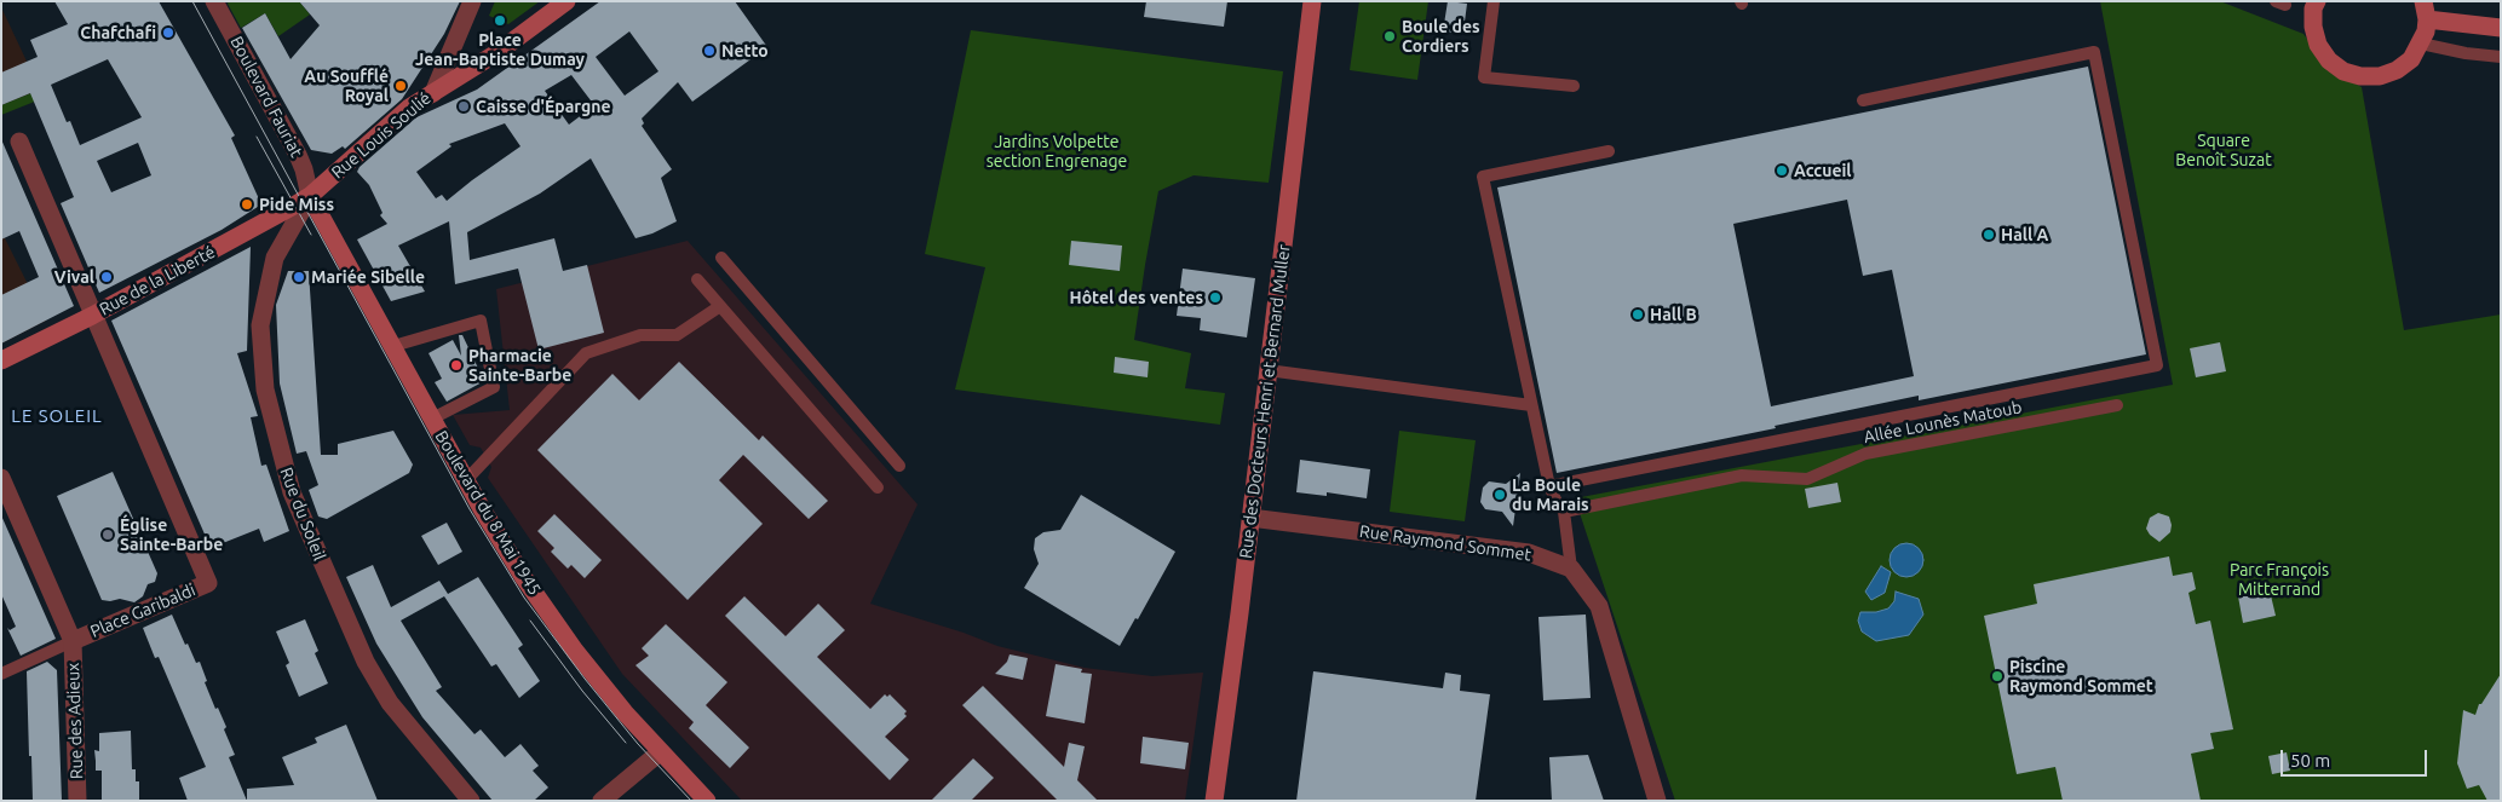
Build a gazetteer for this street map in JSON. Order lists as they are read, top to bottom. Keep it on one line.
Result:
{"streets":{"main road":["Rue Louis Soulié","Rue de la Liberté","Rue des Docteurs Henri et Bernard Muller","Boulevard du 8 Mai 1945"],"street":["Boulevard Fauriat","Rue du Soleil","Rue Raymond Sommet","Place Garibaldi","Rue des Adieux"],"lane":["Allée Lounès Matoub"]},"crossings":[["Boulevard Fauriat","Rue Louis Soulié"],["Boulevard Fauriat","Rue de la Liberté"],["Boulevard Fauriat","Boulevard du 8 Mai 1945"],["Boulevard Fauriat","Rue du Soleil"],["Rue Louis Soulié","Rue de la Liberté"],["Rue Louis Soulié","Boulevard du 8 Mai 1945"],["Rue Louis Soulié","Rue du Soleil"],["Rue de la Liberté","Boulevard du 8 Mai 1945"],["Rue de la Liberté","Rue du Soleil"],["Rue de la Liberté","Place Garibaldi"],["Rue des Docteurs Henri et Bernard Muller","Rue Raymond Sommet"],["Boulevard du 8 Mai 1945","Rue du Soleil"],["Place Garibaldi","Rue des Adieux"]],"districts":["LE SOLEIL"],"parks":["Square Benoît Suzat","Jardins Volpette section Engrenage","Parc François Mitterrand"],"places":["Place Jean-Baptiste Dumay","Chafchafi","Boule des Cordiers","Netto","Au Soufflé Royal","Caisse d'Épargne","Accueil","Pide Miss","Hall A","Vival","Mariée Sibelle","Hôtel des ventes","Hall B","Pharmacie Sainte-Barbe","La Boule du Marais","Église Sainte-Barbe","Piscine Raymond Sommet"],"scale_bar":"50 m"}
